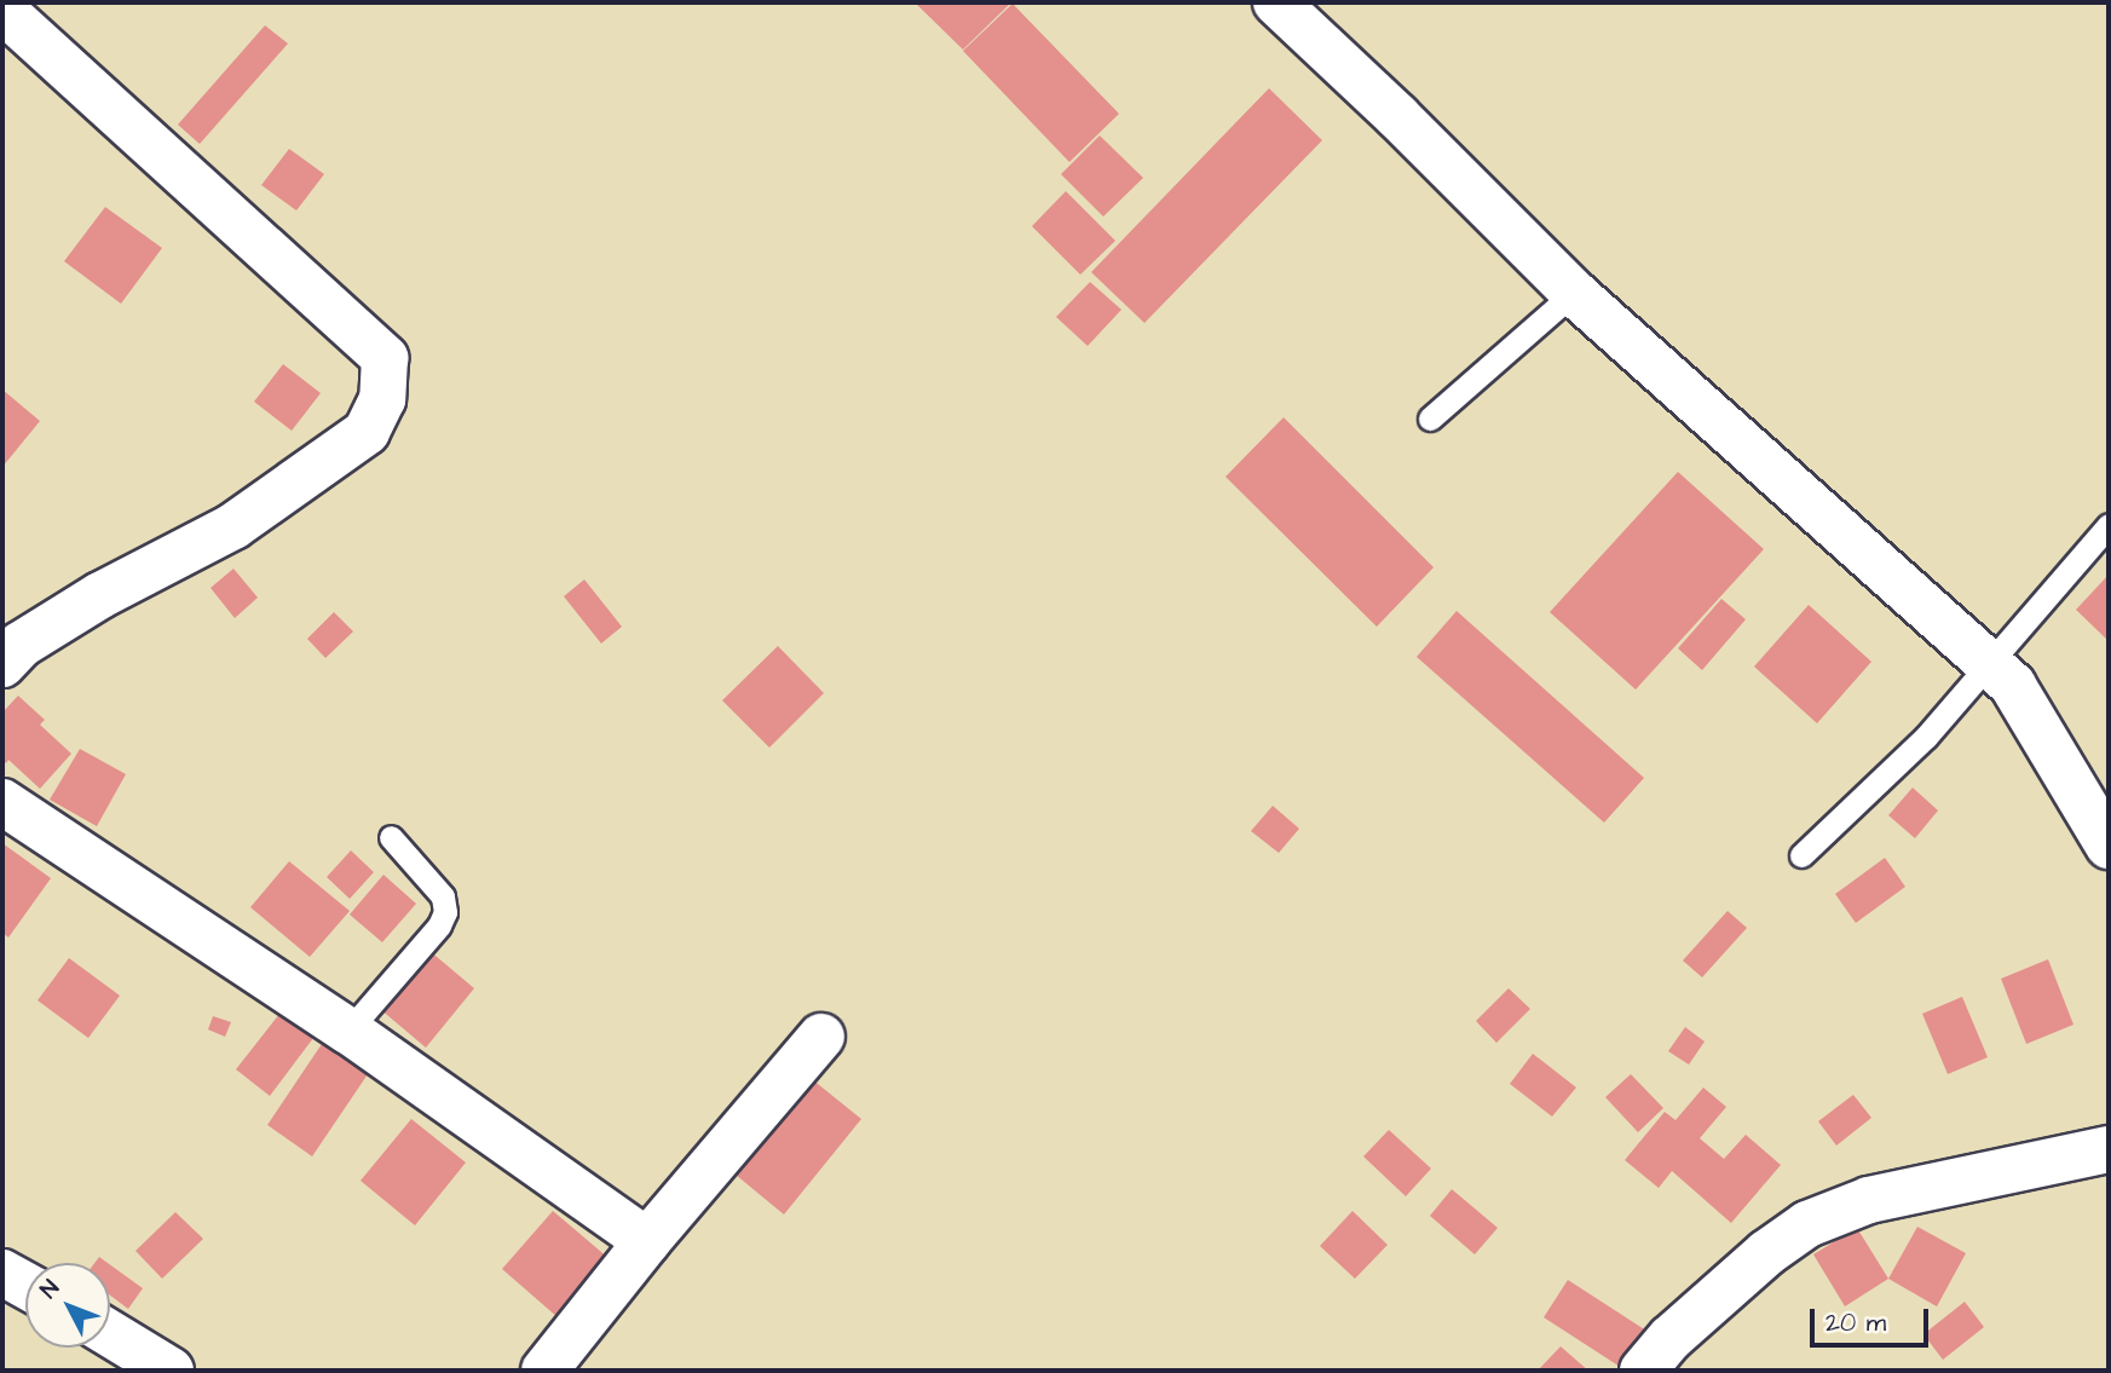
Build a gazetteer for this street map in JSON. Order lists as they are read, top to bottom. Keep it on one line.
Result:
{"scale_bar":"20 m","north":"top left"}
